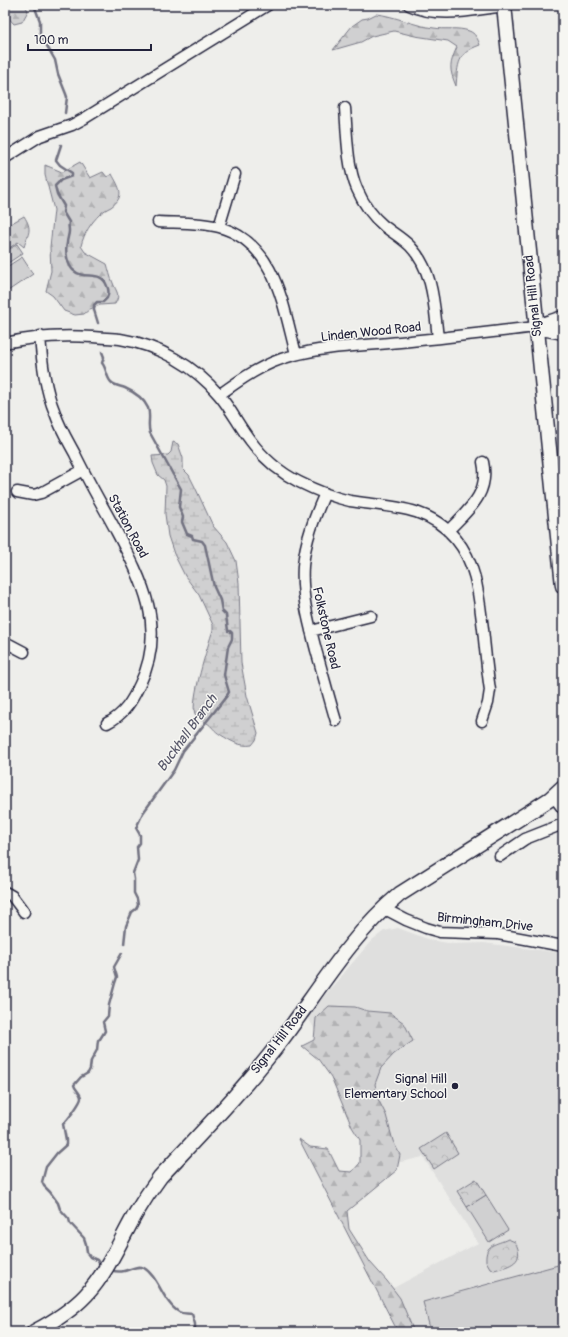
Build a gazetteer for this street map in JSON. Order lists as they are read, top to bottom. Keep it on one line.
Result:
{"streets":{"main road":["Signal Hill Road"],"street":["Linden Wood Road","Station Road","Folkstone Road","Birmingham Drive"]},"crossings":[["Signal Hill Road","Linden Wood Road"],["Signal Hill Road","Birmingham Drive"]],"water":["Buckhall Branch"],"places":["Signal Hill Elementary School"],"scale_bar":"100 m"}
